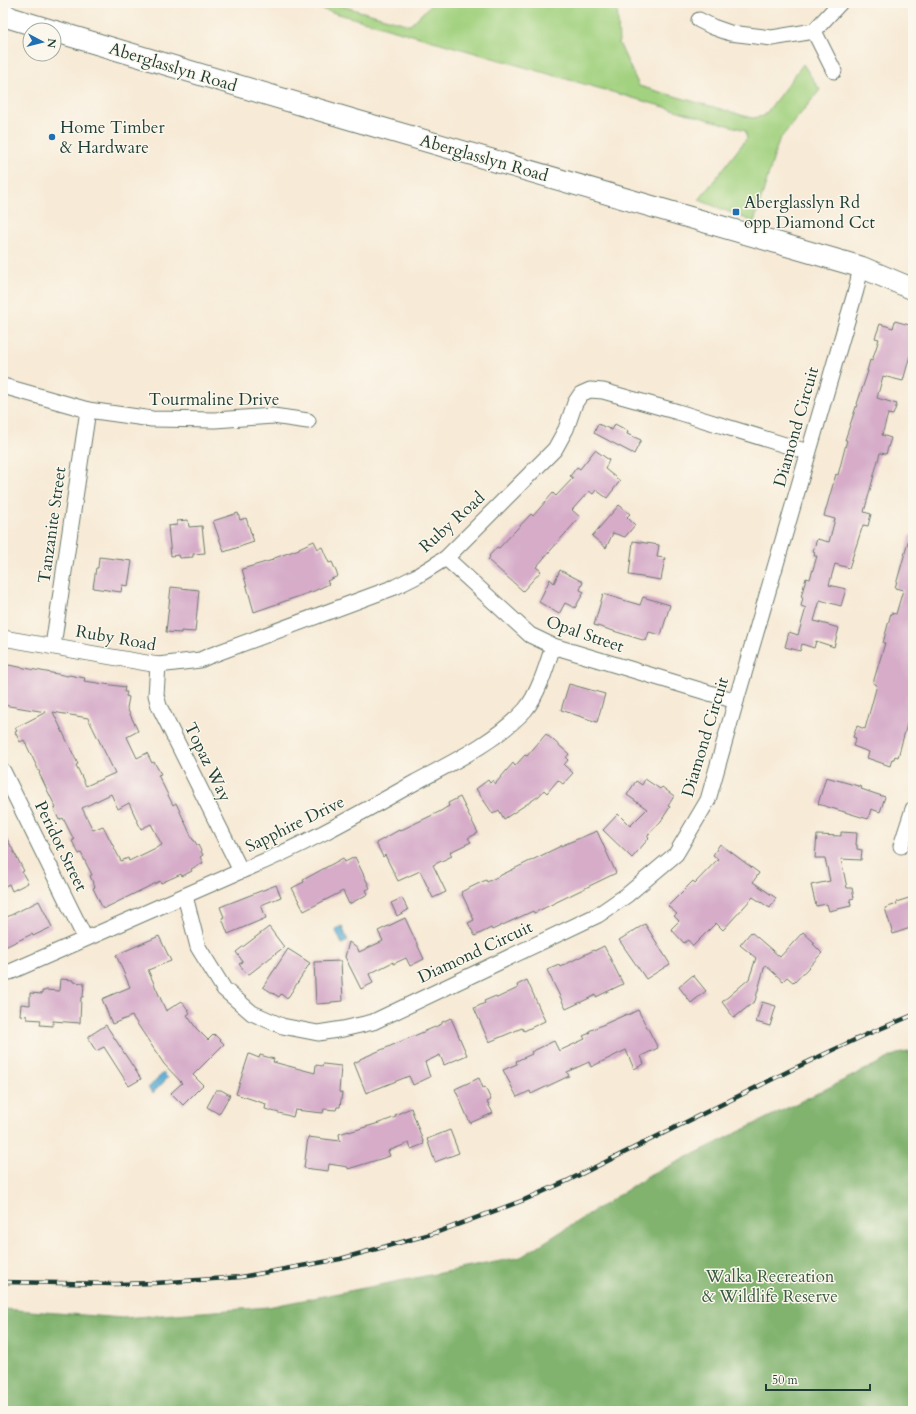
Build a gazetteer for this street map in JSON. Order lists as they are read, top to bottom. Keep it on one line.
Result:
{"streets":{"main road":["Aberglasslyn Road"],"street":["Tourmaline Drive","Diamond Circuit","Ruby Road","Tanzanite Street","Opal Street","Topaz Way","Sapphire Drive","Peridot Street"]},"crossings":[["Aberglasslyn Road","Diamond Circuit"],["Tourmaline Drive","Tanzanite Street"],["Diamond Circuit","Ruby Road"],["Diamond Circuit","Opal Street"],["Diamond Circuit","Sapphire Drive"],["Ruby Road","Tanzanite Street"],["Ruby Road","Opal Street"],["Ruby Road","Topaz Way"],["Opal Street","Sapphire Drive"],["Topaz Way","Sapphire Drive"],["Sapphire Drive","Peridot Street"]],"parks":["Walka Recreation & Wildlife Reserve"],"places":{"other":["Home Timber & Hardware"],"transit":["Aberglasslyn Rd opp Diamond Cct"]},"scale_bar":"50 m","north":"right"}
